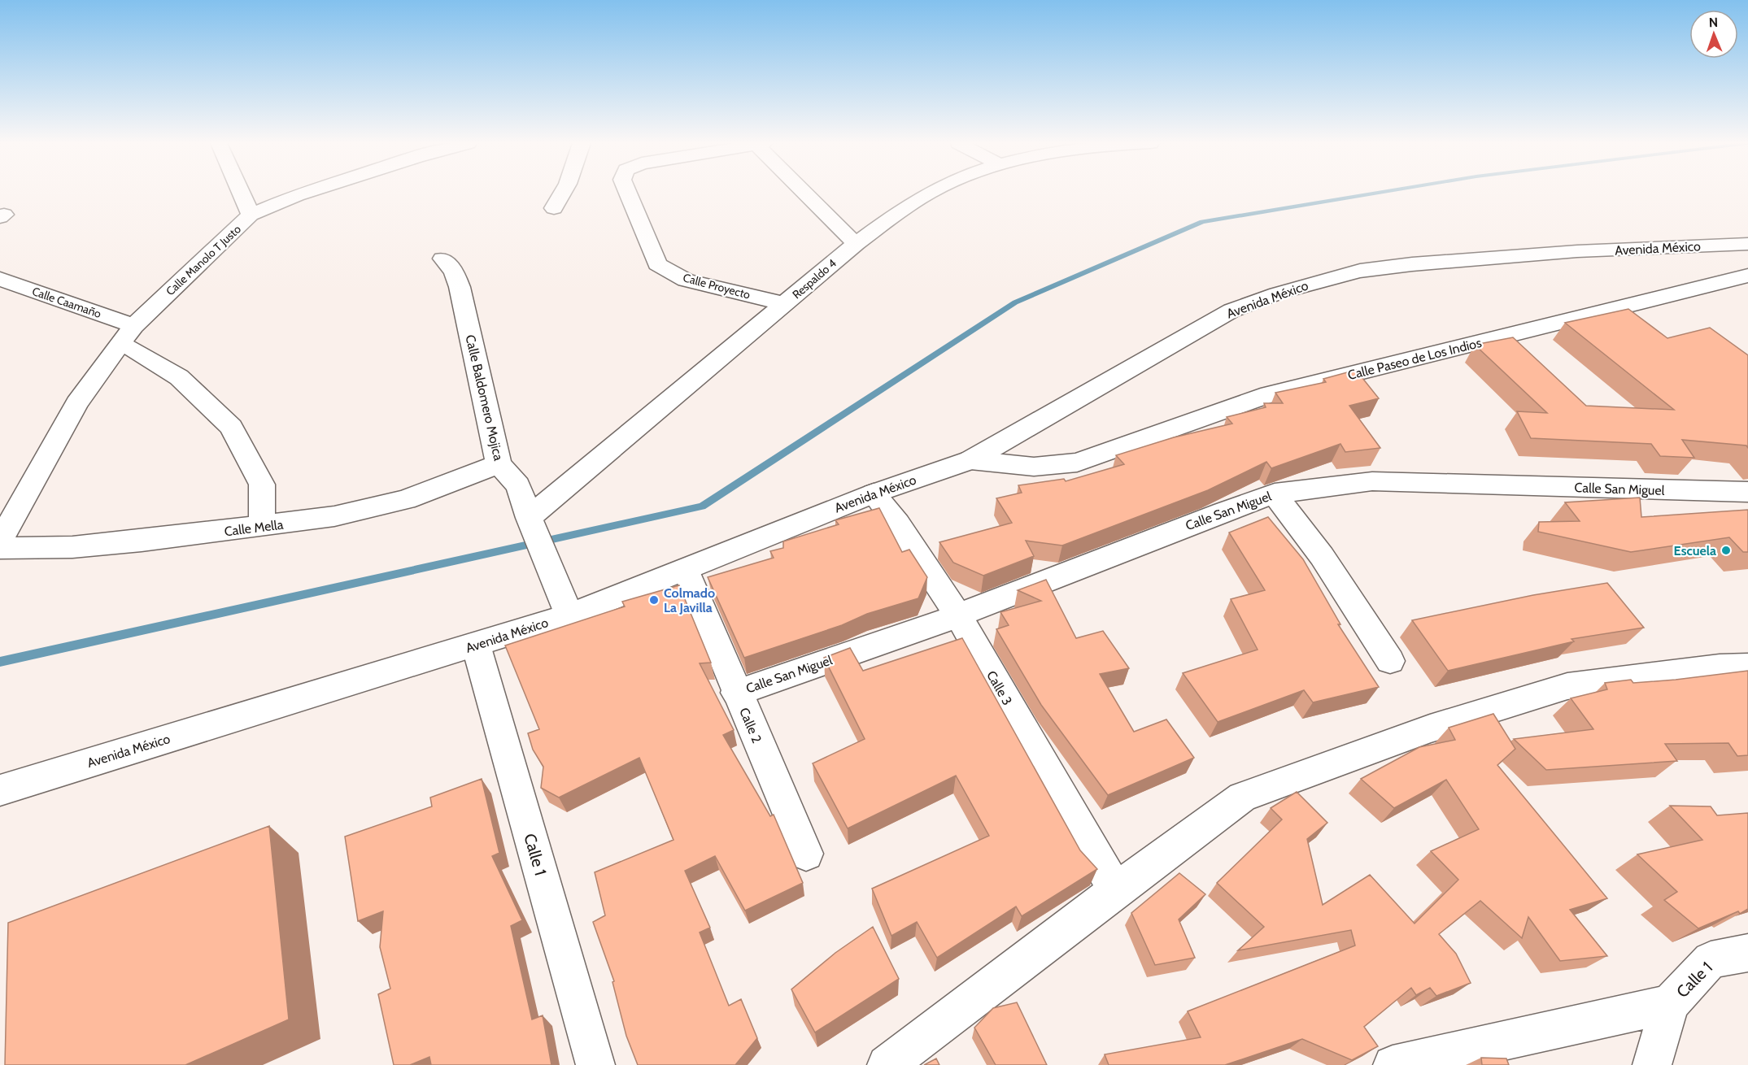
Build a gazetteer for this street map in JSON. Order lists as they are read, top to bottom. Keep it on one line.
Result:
{"streets":{"street":["Avenida México","Calle Manolo T Justo","Respaldo 4","Calle Proyecto","Calle Caamaño","Calle Paseo de Los Indios","Calle Baldomero Mojica","Calle San Miguel","Calle Mella","Calle 3","Calle 2","Calle 1"]},"crossings":[["Avenida México","Calle Paseo de Los Indios"],["Avenida México","Calle Baldomero Mojica"],["Avenida México","Calle 3"],["Avenida México","Calle 2"],["Avenida México","Calle 1"],["Calle Manolo T Justo","Calle Caamaño"],["Respaldo 4","Calle Proyecto"],["Respaldo 4","Calle Baldomero Mojica"],["Calle Caamaño","Calle Mella"],["Calle Baldomero Mojica","Calle Mella"],["Calle San Miguel","Calle 3"],["Calle San Miguel","Calle 2"]],"places":["Escuela","Colmado La Javilla"],"north":"top"}
